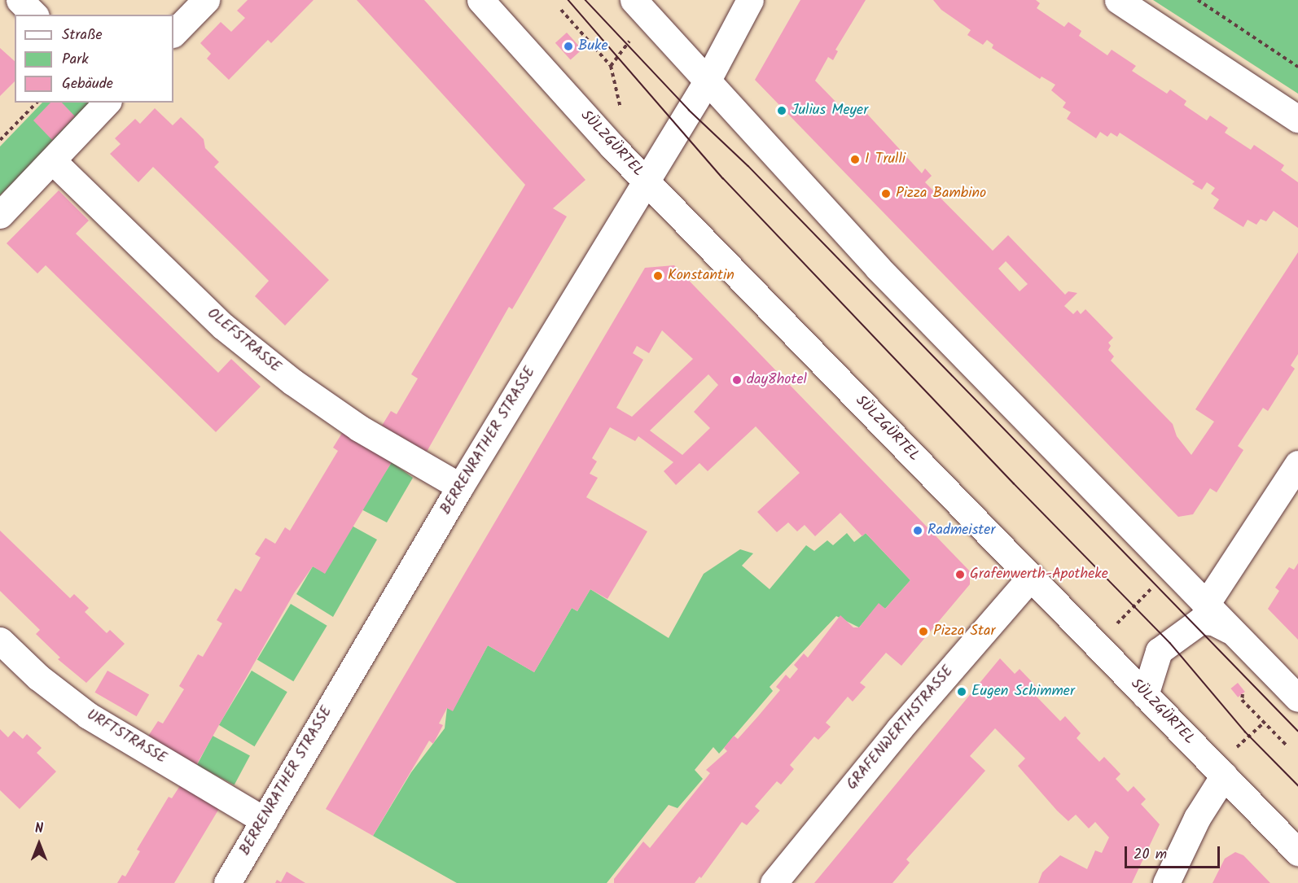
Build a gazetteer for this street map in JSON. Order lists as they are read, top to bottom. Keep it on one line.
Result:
{"streets":{"street":["SÜLZGÜRTEL","OLEFSTRASSE","BERRENRATHER STRASSE","GRAFENWERTHSTRASSE","URFTSTRASSE"]},"crossings":[["SÜLZGÜRTEL","BERRENRATHER STRASSE"],["SÜLZGÜRTEL","GRAFENWERTHSTRASSE"],["OLEFSTRASSE","BERRENRATHER STRASSE"],["BERRENRATHER STRASSE","URFTSTRASSE"]],"places":["Buke","Julius Meyer","I Trulli","Pizza Bambino","Konstantin","day8hotel","Radmeister","Grafenwerth-Apotheke","Pizza Star","Eugen Schimmer"],"legend":["Straße","Park","Gebäude"],"scale_bar":"20 m","north":"top"}
